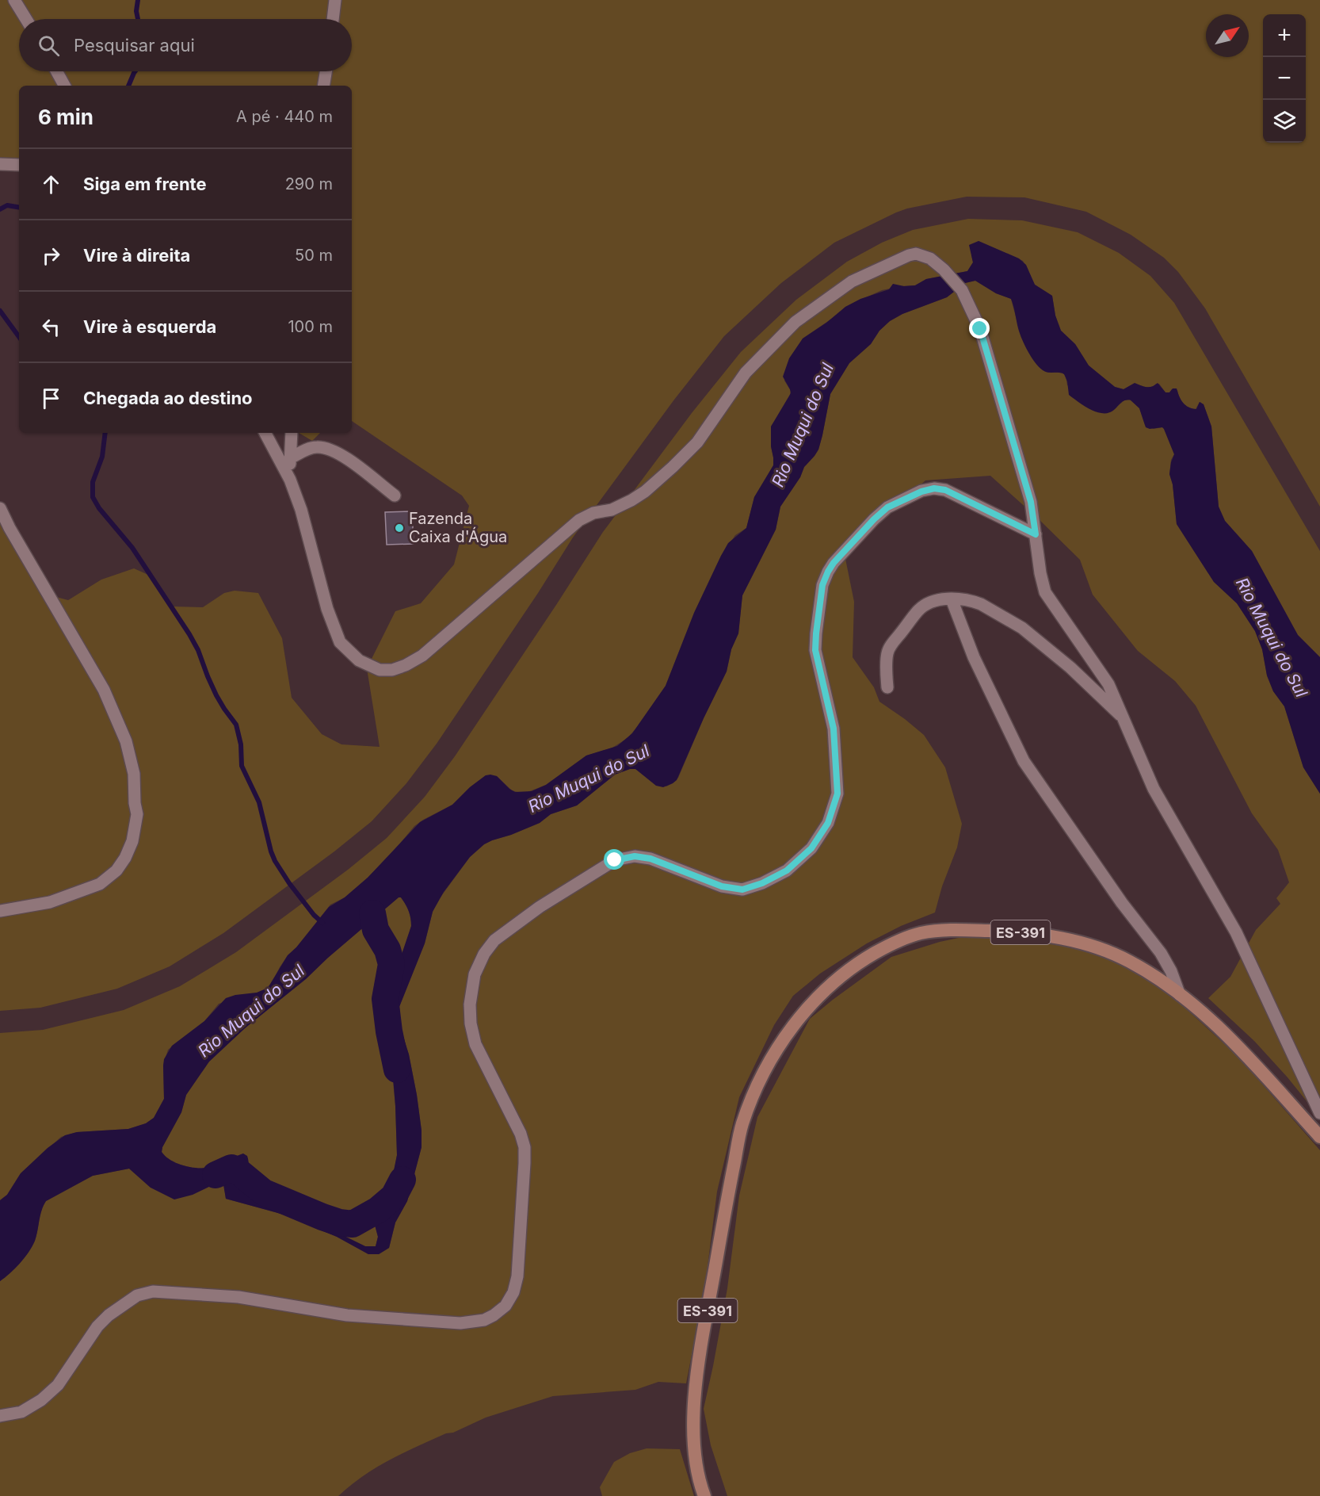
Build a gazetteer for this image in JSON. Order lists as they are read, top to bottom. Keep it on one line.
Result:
{"streets":{"main road":["ES-391"]},"water":["Rio Muqui do Sul"],"places":["Fazenda Caixa d'Água"],"north":"top right","page":{"map_buttons":["+","−"],"search":"Pesquisar aqui","heading":["6 min","A pé · 440 m"],"list":[["Siga em frente","290 m"],["Vire à direita","50 m"],["Vire à esquerda","100 m"],"Chegada ao destino"]}}
